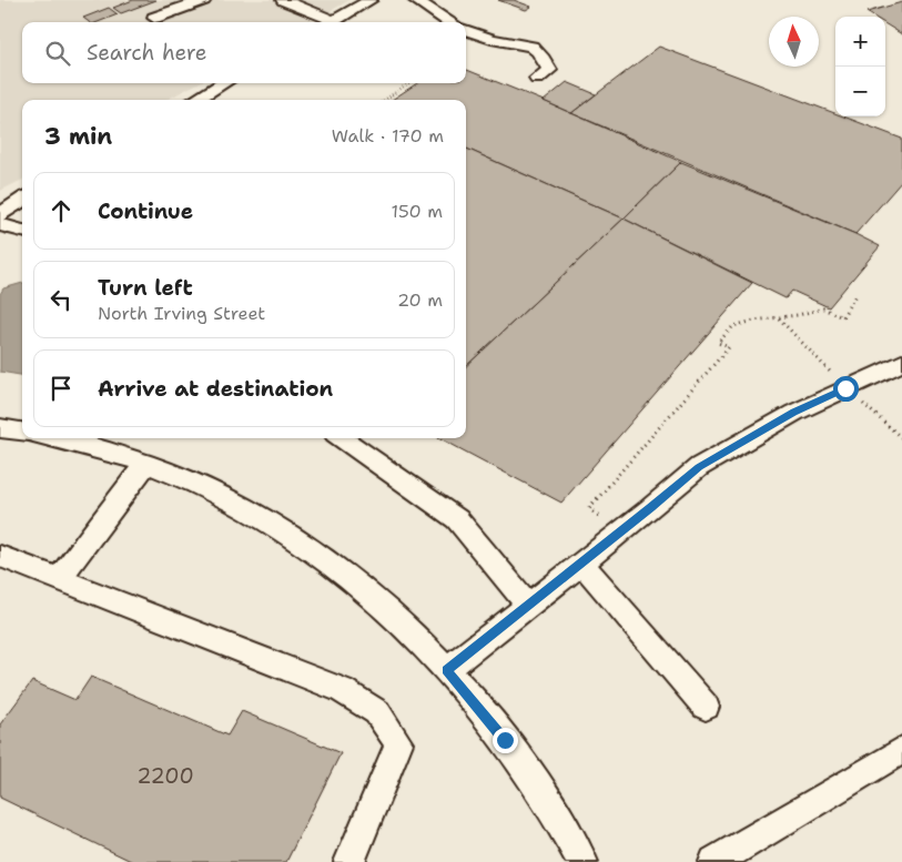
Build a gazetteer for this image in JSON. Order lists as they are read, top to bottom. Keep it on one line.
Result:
{"house_numbers":["2200"],"north":"top","page":{"map_buttons":["+","−"],"search":"Search here","heading":["3 min","Walk · 170 m"],"list":[["Continue","150 m"],["Turn left","North Irving Street","20 m"],"Arrive at destination"]}}
